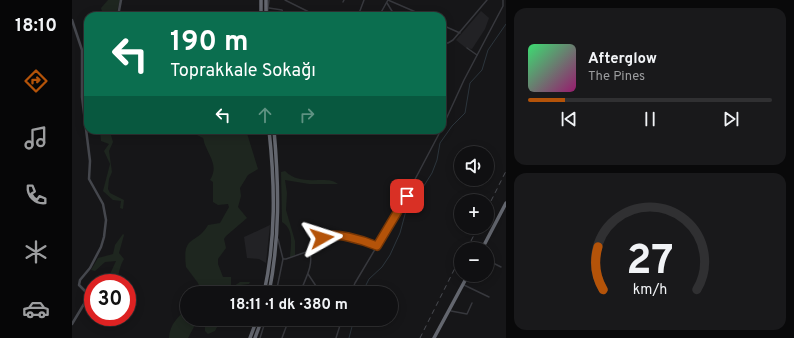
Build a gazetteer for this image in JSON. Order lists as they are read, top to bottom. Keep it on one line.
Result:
{"page":{"tabs":"18:10","turn":["190 m","Toprakkale Sokağı"],"song":["Afterglow","The Pines"],"map_buttons":["+","−"],"limit":"30","trip":"18:11 · 1 dk · 380 m","gauge":["27","km/h"]}}
